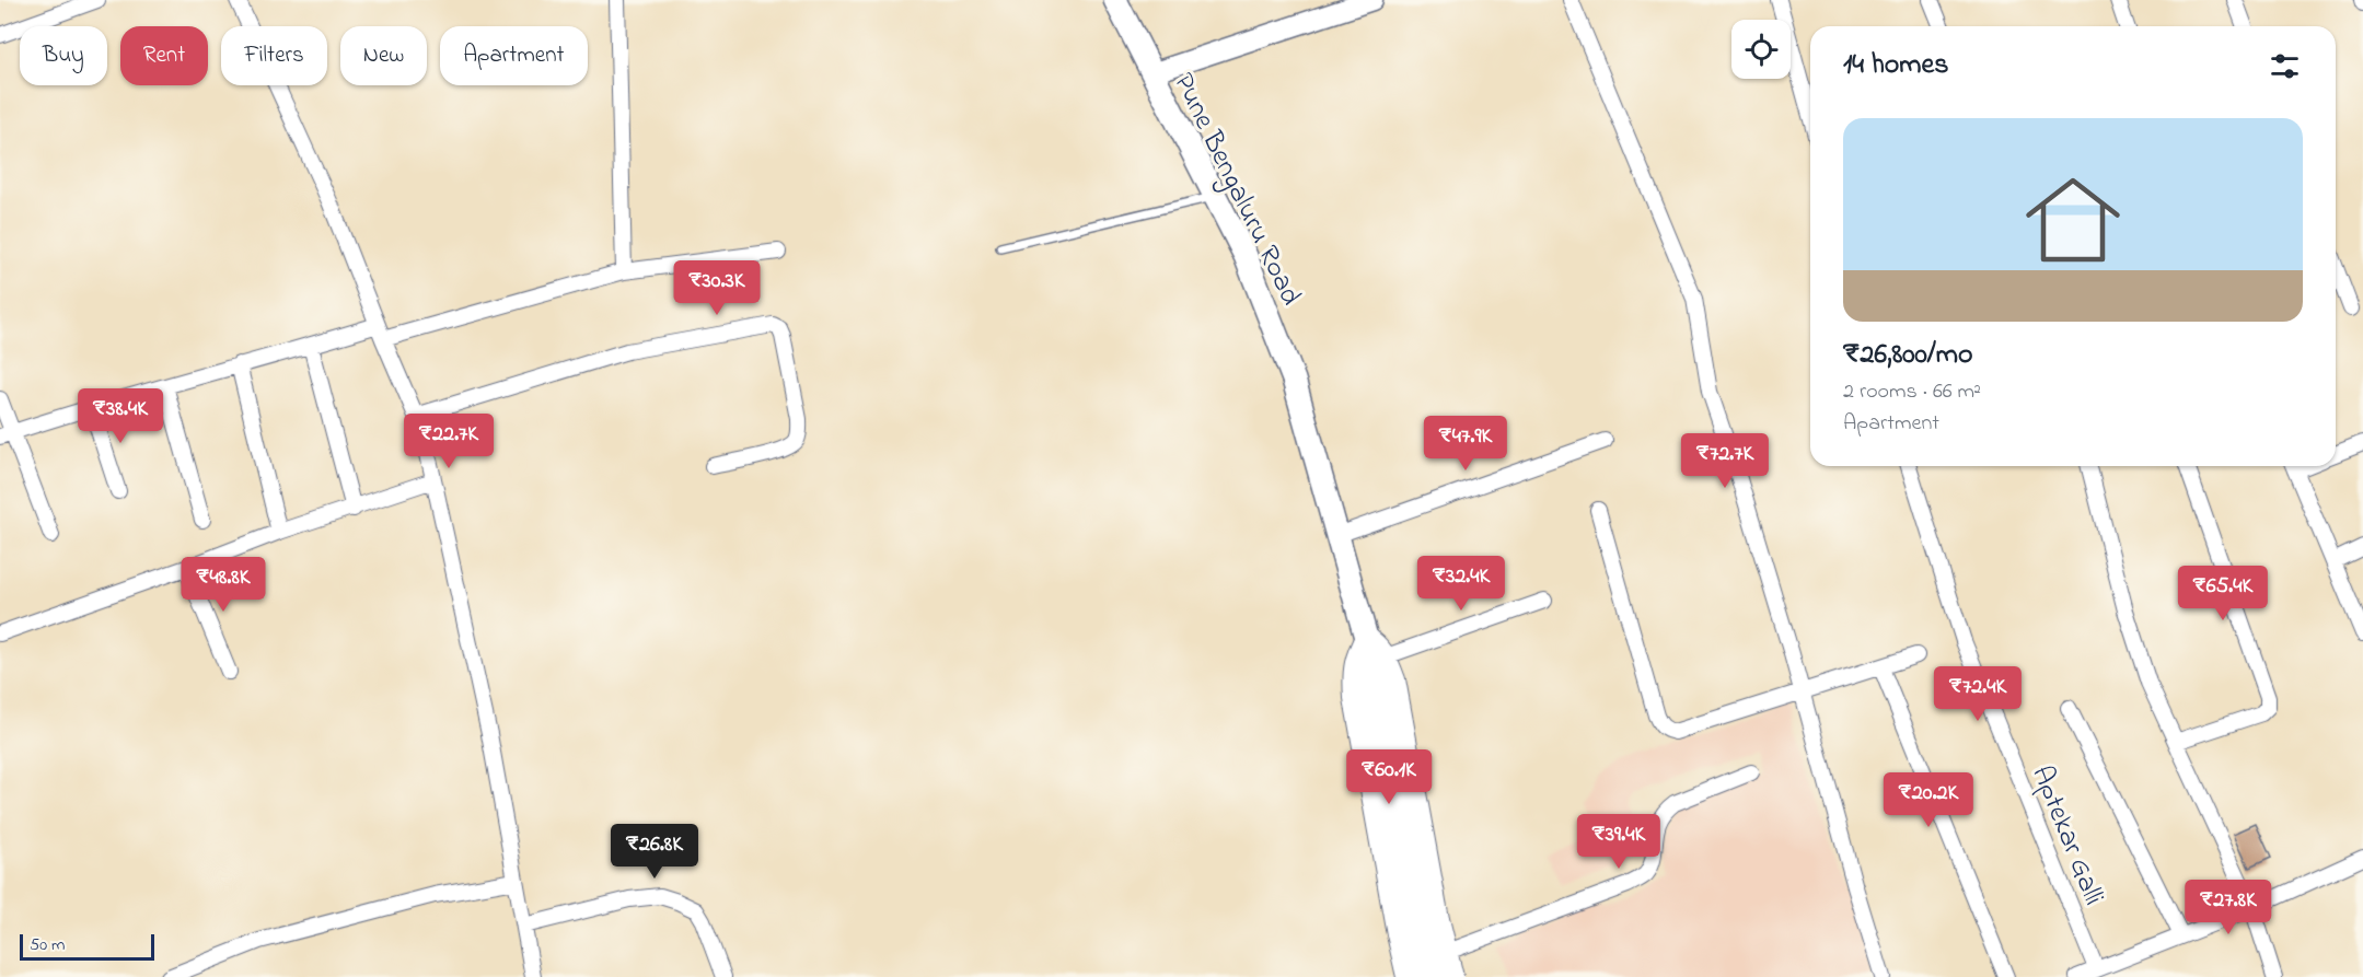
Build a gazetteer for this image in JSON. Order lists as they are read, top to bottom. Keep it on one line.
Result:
{"streets":{"main road":["Pune Bengaluru Road"],"street":["Aptekar Galli"]},"scale_bar":"50 m","page":{"chip":["Buy","Rent","Filters","New","Apartment"],"heading":"14 homes","list":[{"name":"₹26,800/mo","note":"2 rooms · 66 m² · Apartment"}],"price":["₹30.3K","₹38.4K","₹22.7K","₹47.9K","₹72.7K","₹32.4K","₹48.8K","₹65.4K","₹72.4K","₹60.1K","₹20.2K","₹39.4K","₹26.8K","₹27.8K"],"scale":"50 m"}}
